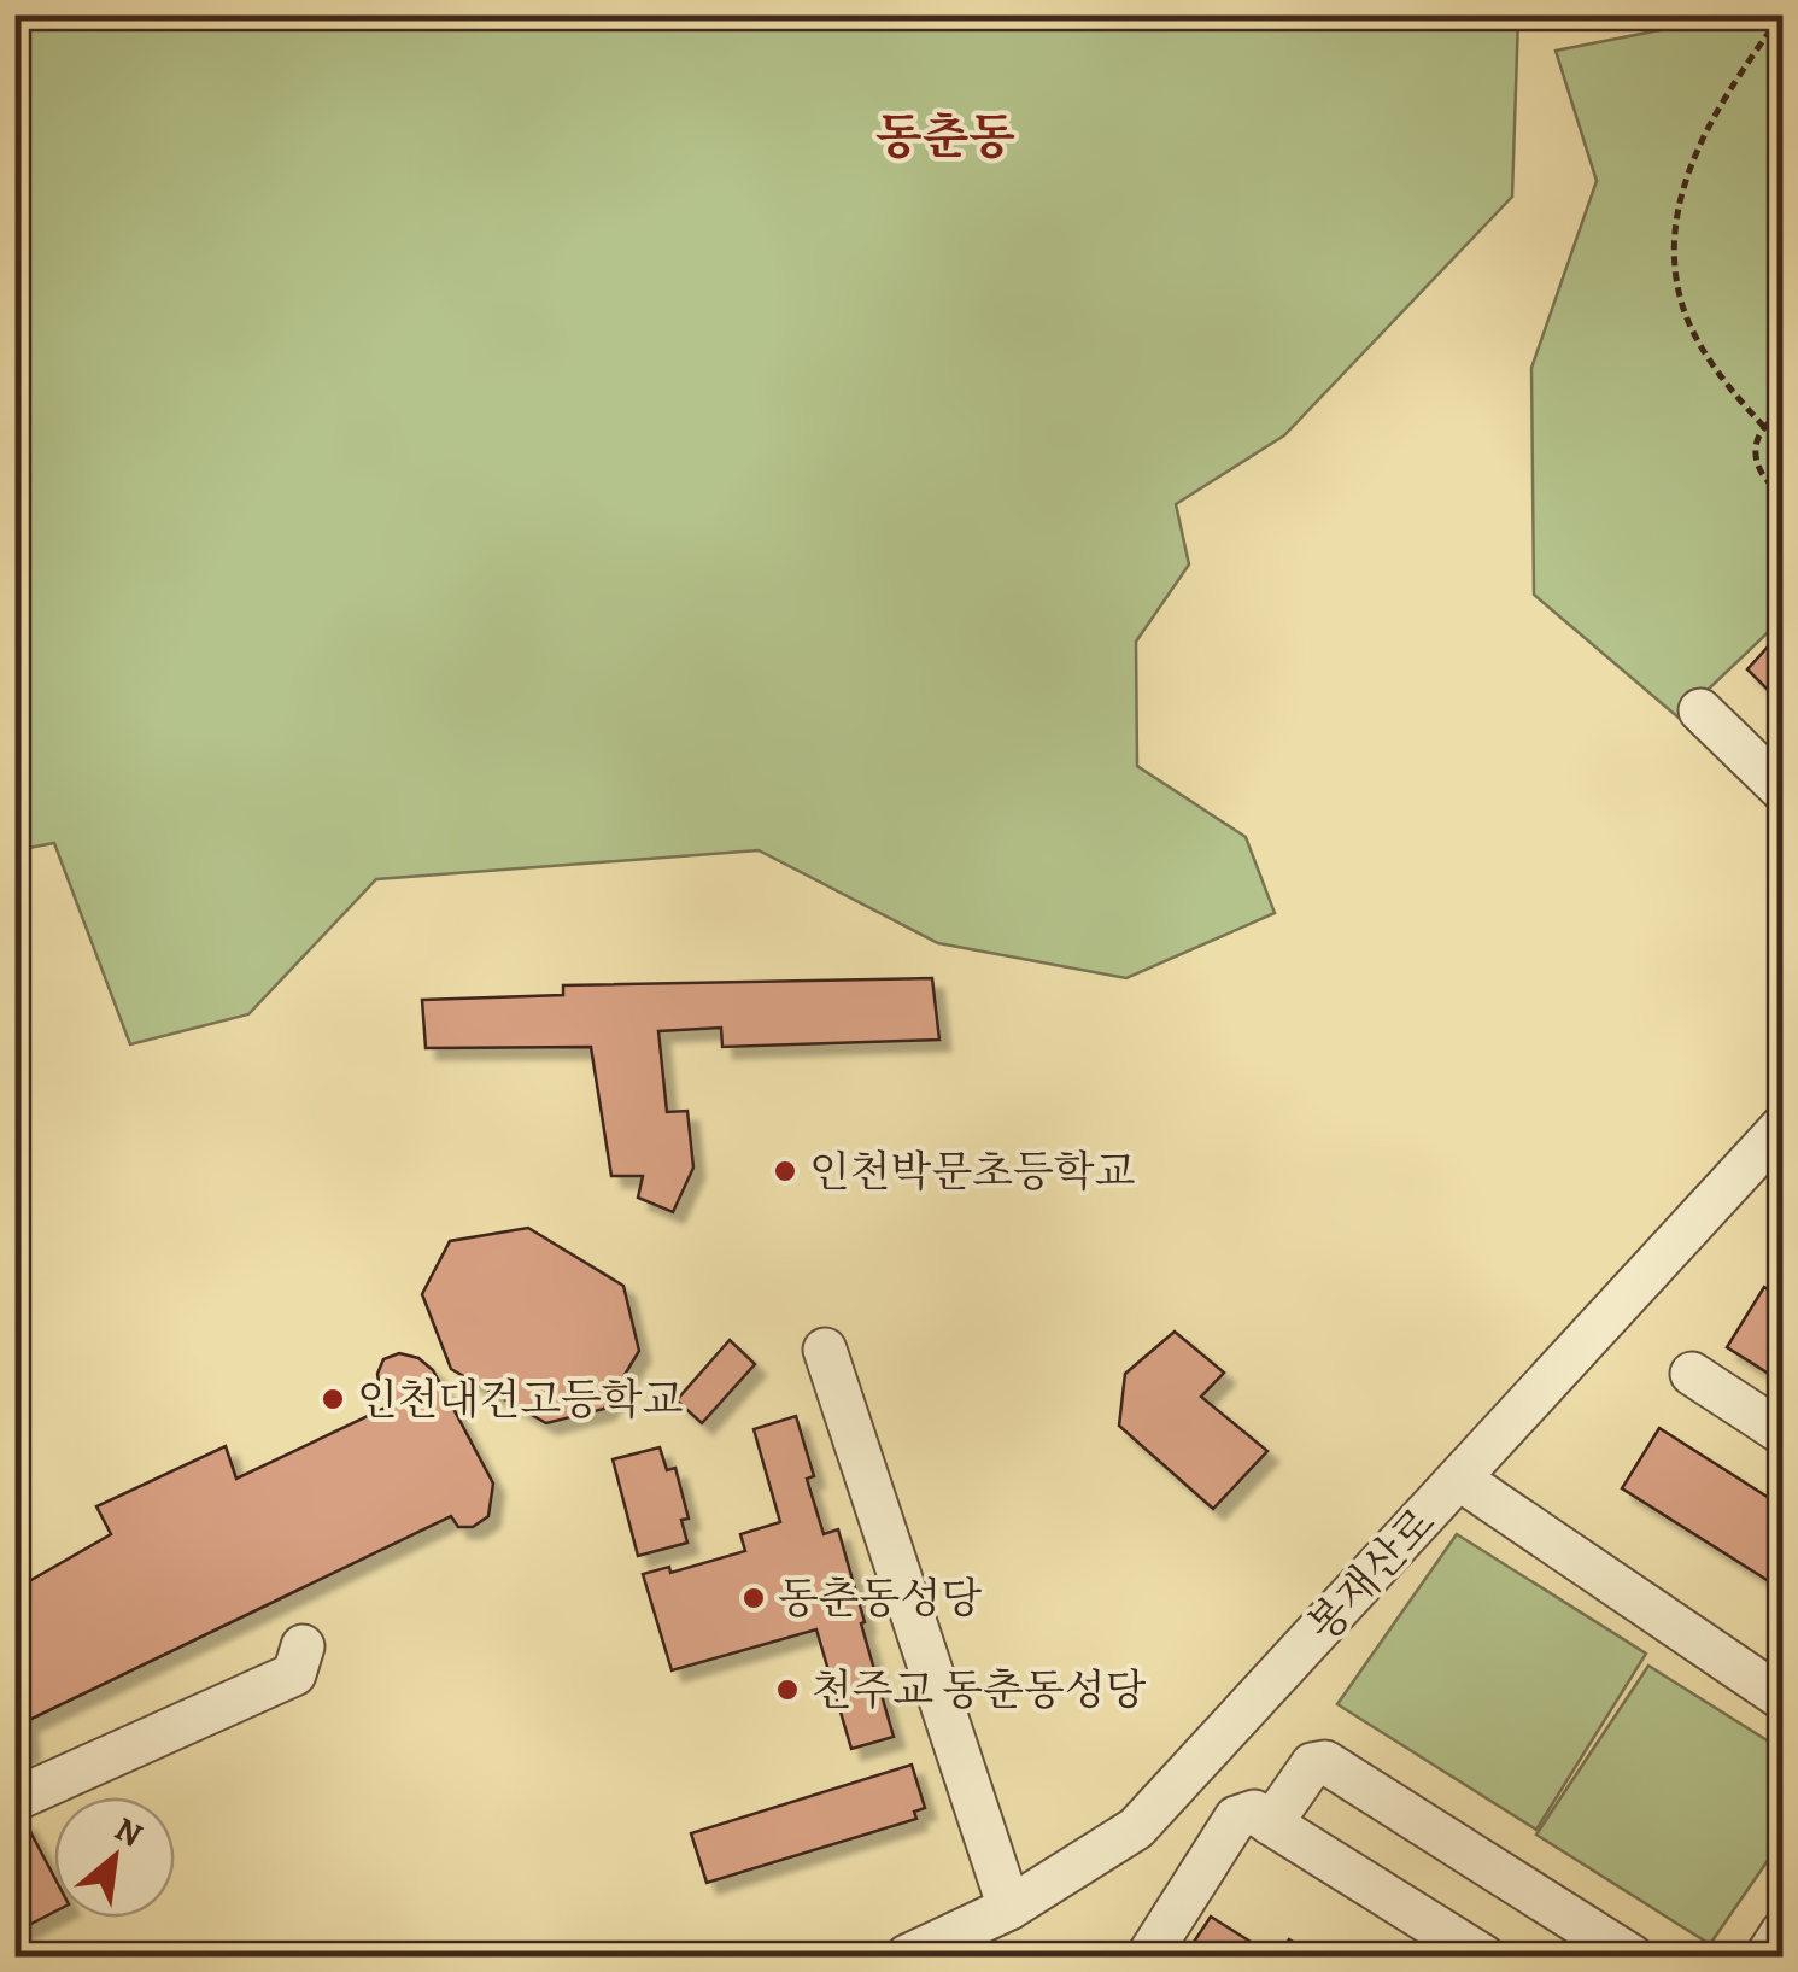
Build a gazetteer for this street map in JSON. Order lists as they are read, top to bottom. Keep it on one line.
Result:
{"streets":{"street":["봉재산로"]},"districts":["동춘동"],"places":["인천박문초등학교","인천대건고등학교","동춘동성당","천주교 동춘동성당"],"north":"top right"}
